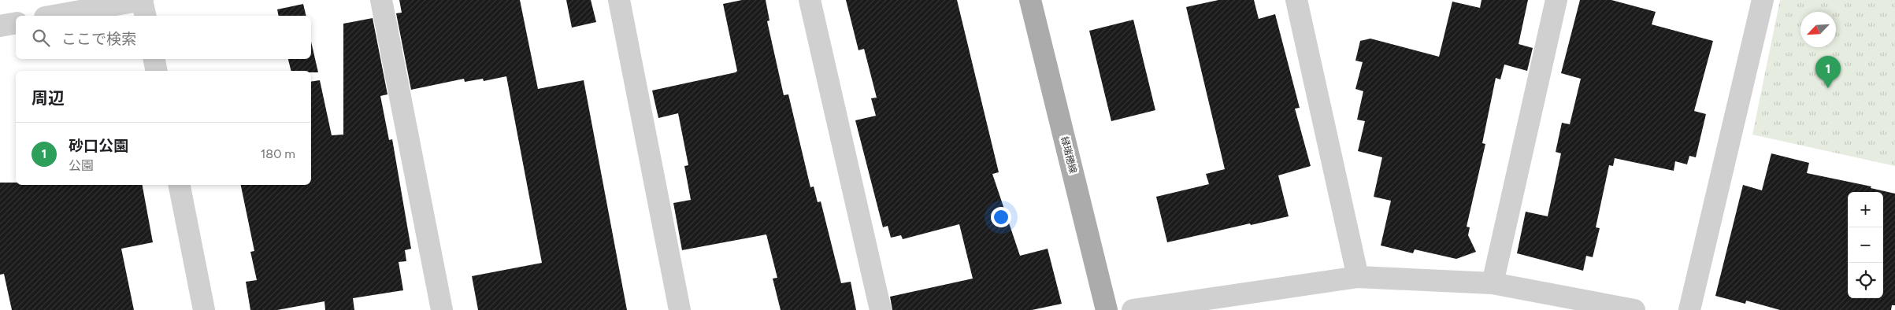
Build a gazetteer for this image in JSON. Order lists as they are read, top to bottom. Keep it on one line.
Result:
{"streets":{"main road":["緑瑞穂線"]},"north":"bottom left","page":{"search":"ここで検索","pins":"1","heading":"周辺","list":[{"mark":"1","name":"砂口公園","note":"公園","value":"180 m"}],"map_buttons":["+","−"]}}
